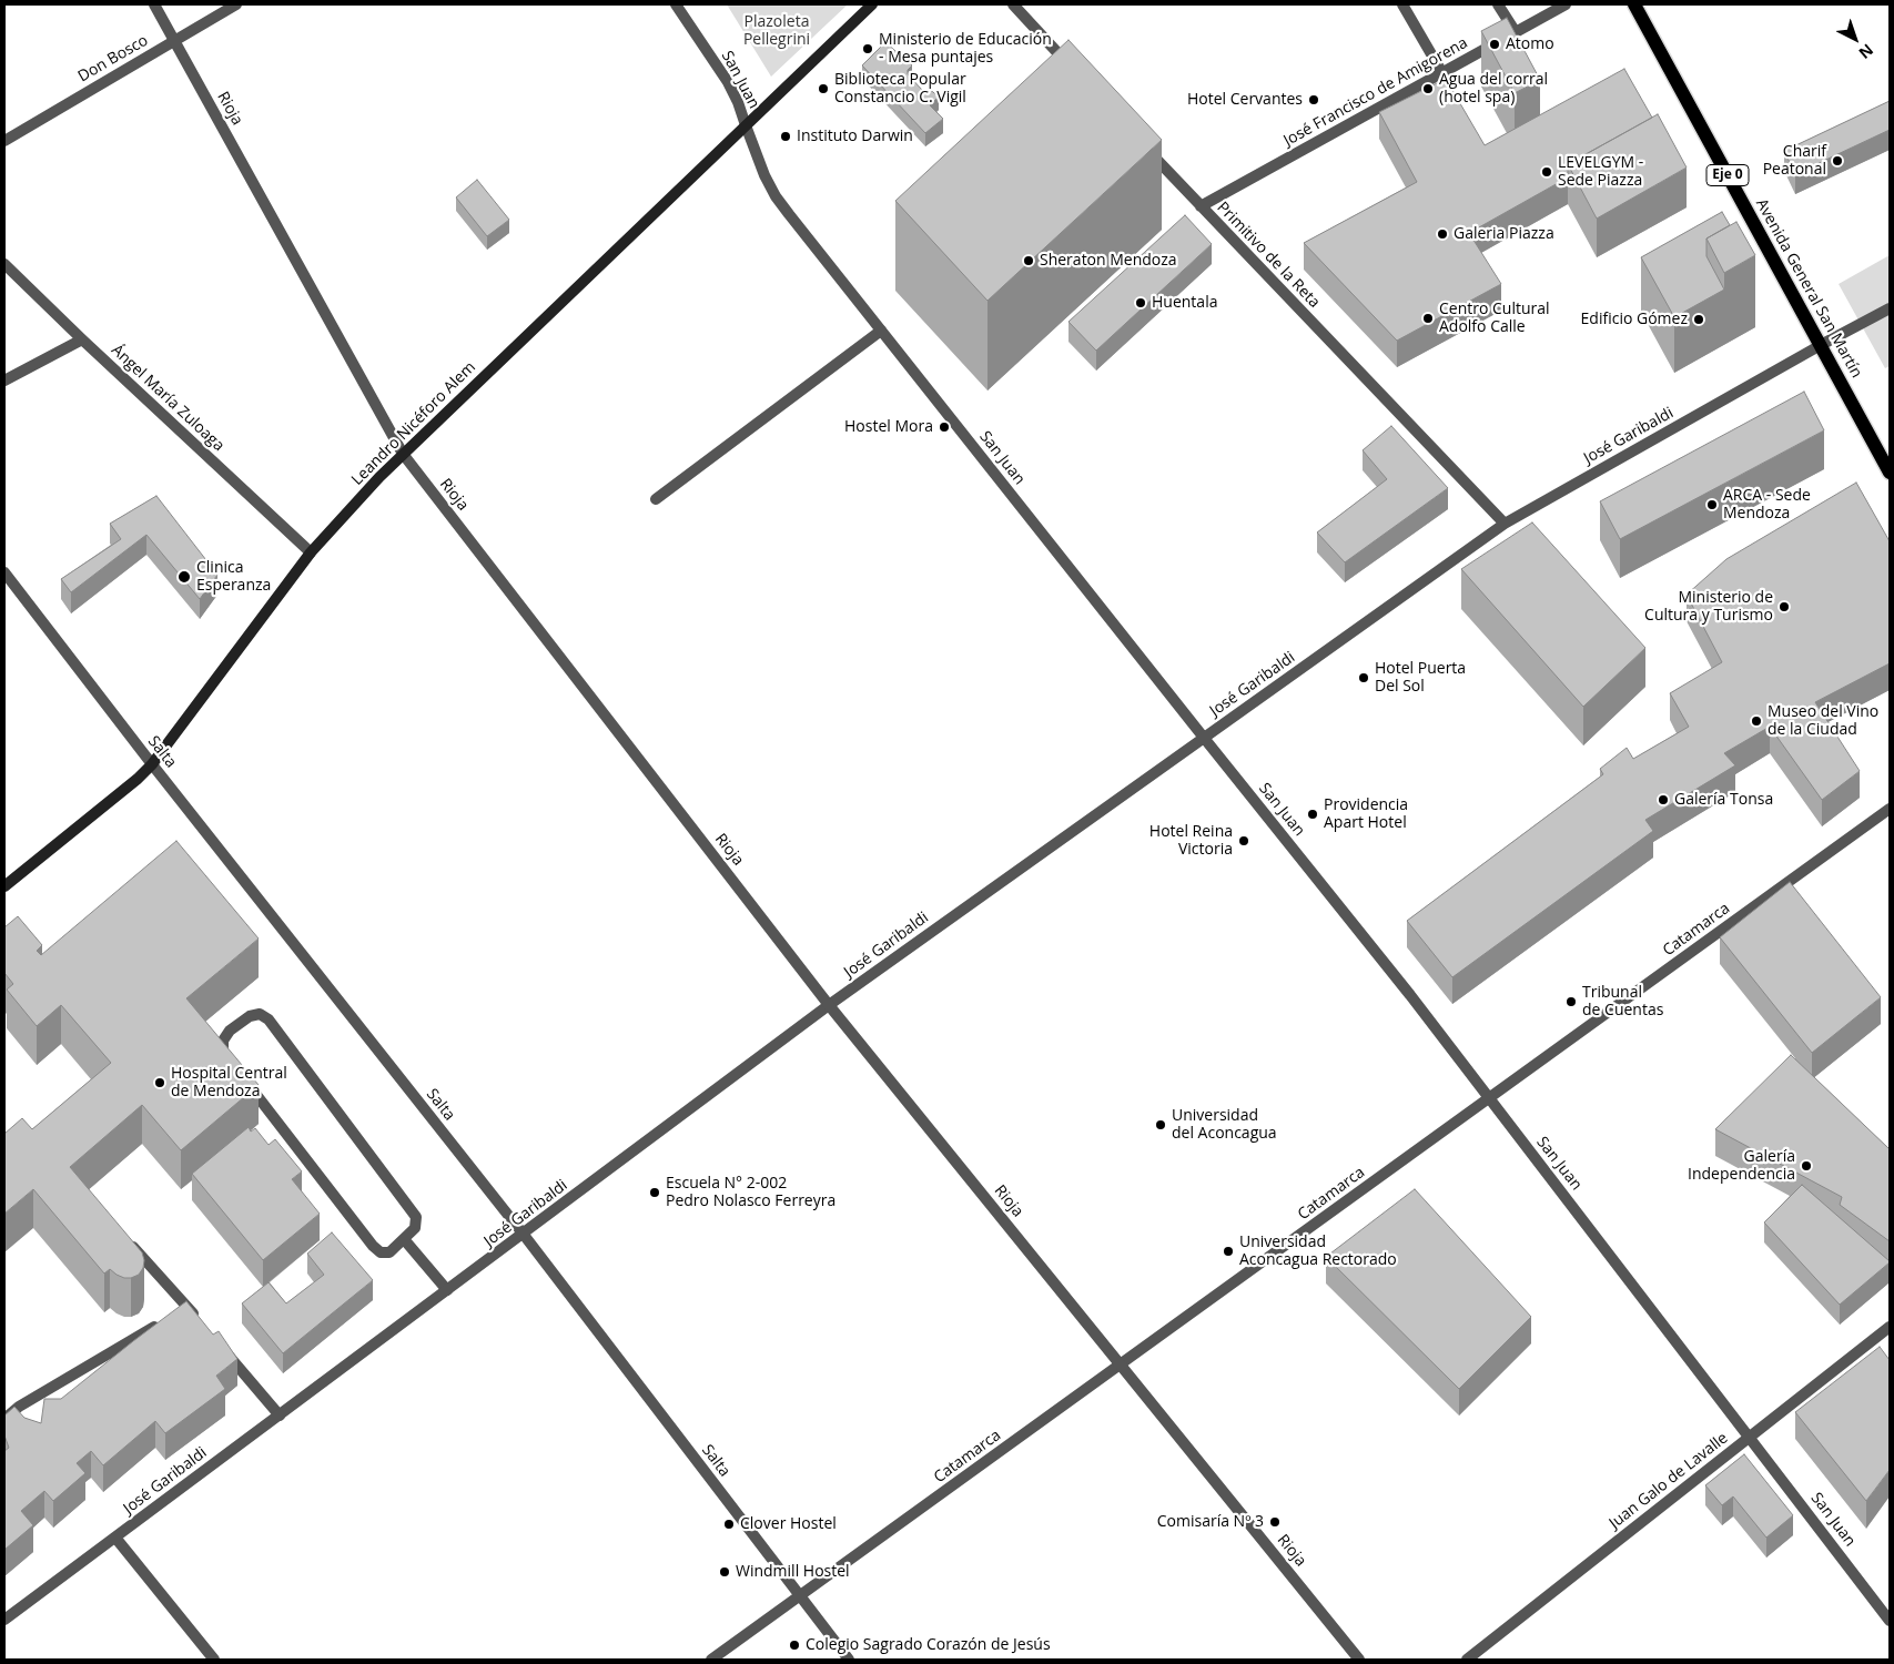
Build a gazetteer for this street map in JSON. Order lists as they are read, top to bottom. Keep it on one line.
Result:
{"streets":{"main road":["Eje 0","Avenida General San Martín","Leandro Nicéforo Alem"],"street":["Don Bosco","San Juan","José Francisco de Amigorena","Rioja","Primitivo de la Reta","Ángel María Zuloaga","José Garibaldi","Salta","Catamarca","Juan Galo de Lavalle"]},"crossings":[["Don Bosco","Rioja"],["San Juan","Leandro Nicéforo Alem"],["San Juan","José Garibaldi"],["San Juan","Catamarca"],["San Juan","Juan Galo de Lavalle"],["José Francisco de Amigorena","Primitivo de la Reta"],["Rioja","Leandro Nicéforo Alem"],["Rioja","José Garibaldi"],["Rioja","Catamarca"],["Primitivo de la Reta","José Garibaldi"],["Avenida General San Martín","José Garibaldi"],["Ángel María Zuloaga","Leandro Nicéforo Alem"],["Leandro Nicéforo Alem","Salta"],["José Garibaldi","Salta"],["Salta","Catamarca"]],"parks":["Plazoleta Pellegrini"],"places":["Atomo","Ministerio de Educación - Mesa puntajes","Biblioteca Popular Constancio C. Vigil","Agua del corral (hotel spa)","Hotel Cervantes","Instituto Darwin","Charif Peatonal","LEVELGYM - Sede Piazza","Galeria Piazza","Sheraton Mendoza","Huentala","Centro Cultural Adolfo Calle","Edificio Gómez","Hostel Mora","ARCA - Sede Mendoza","Clinica Esperanza","Ministerio de Cultura y Turismo","Hotel Puerta Del Sol","Museo del Vino de la Ciudad","Galería Tonsa","Providencia Apart Hotel","Hotel Reina Victoria","Tribunal de Cuentas","Hospital Central de Mendoza","Universidad del Aconcagua","Galería Independencia","Escuela N° 2-002 Pedro Nolasco Ferreyra","Universidad Aconcagua Rectorado","Comisaría Nº 3","Clover Hostel","Windmill Hostel","Colegio Sagrado Corazón de Jesús"],"north":"bottom right"}
